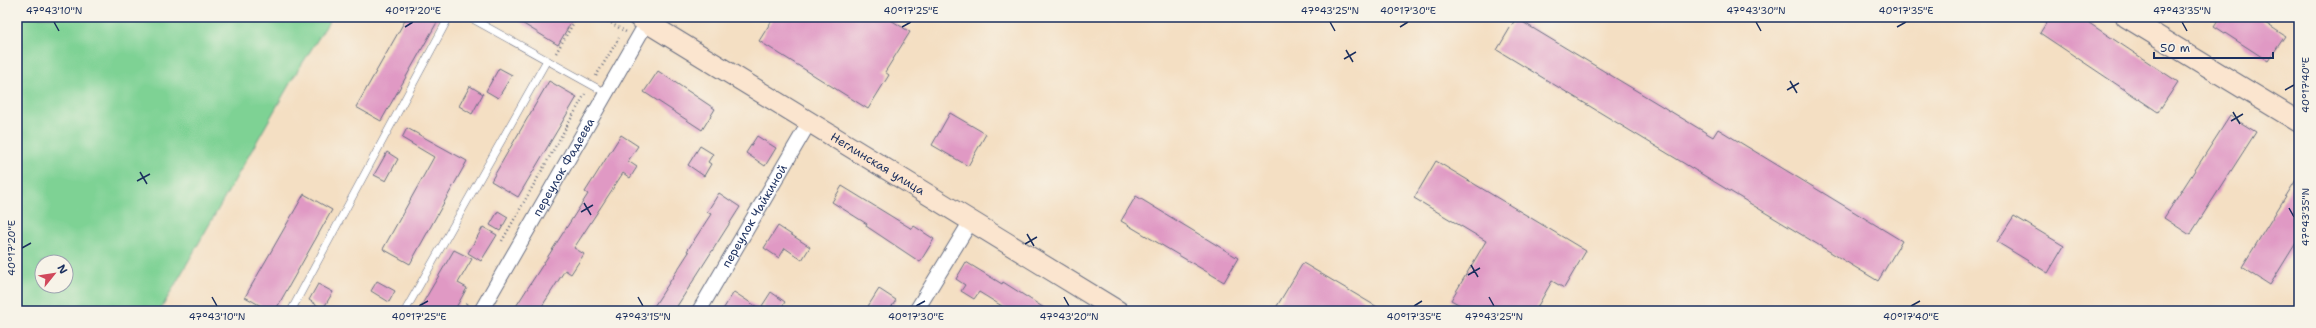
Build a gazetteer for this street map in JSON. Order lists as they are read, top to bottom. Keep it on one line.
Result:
{"streets":{"street":["Неглинская улица","переулок Фадеева","переулок Чайкиной"]},"crossings":[["Неглинская улица","переулок Фадеева"],["Неглинская улица","переулок Чайкиной"]],"scale_bar":"50 m","north":"top right","coordinates":["47°43'10\"N","40°17'20\"E","40°17'25\"E","47°43'25\"N","40°17'30\"E","47°43'30\"N","40°17'35\"E","47°43'35\"N","40°17'40\"E","47°43'15\"N","47°43'20\"N"]}
